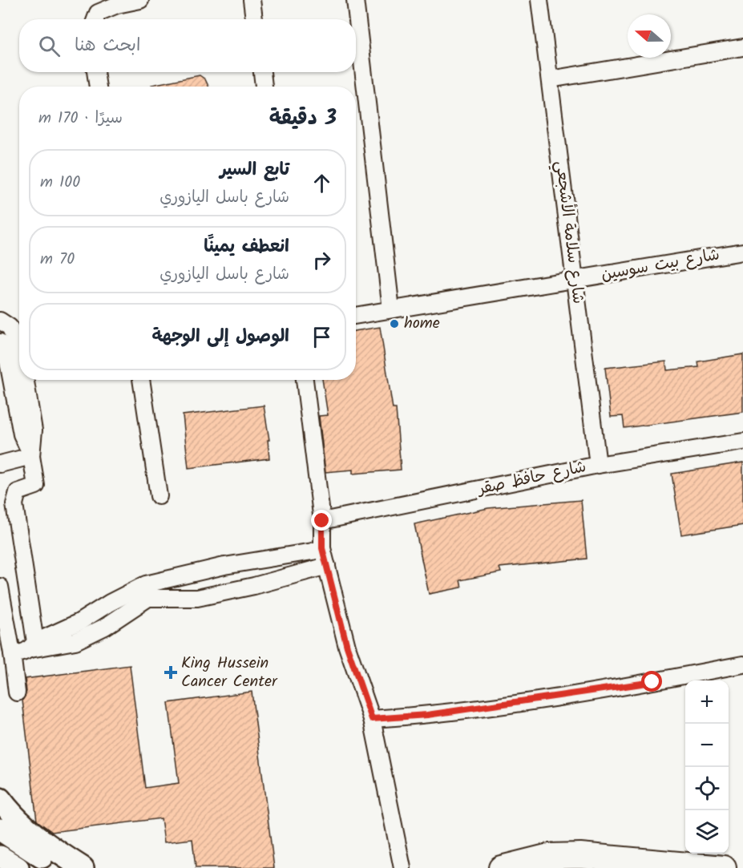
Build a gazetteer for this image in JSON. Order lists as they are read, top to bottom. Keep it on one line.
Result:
{"streets":{"street":["شارع سلامة الأشجعي","شارع بيت سوسين","شارع حافظ صقر"]},"crossings":[["شارع سلامة الأشجعي","شارع بيت سوسين"],["شارع سلامة الأشجعي","شارع حافظ صقر"]],"places":{"other":["home"],"health":["King Hussein Cancer Center"]},"north":"left","page":{"search":"ابحث هنا","heading":["3 دقيقة","سيرًا · 170 m"],"list":[["تابع السير","شارع باسل اليازوري","100 m"],["انعطف يمينًا","شارع باسل اليازوري","70 m"],"الوصول إلى الوجهة"],"map_buttons":["+","−"]}}
